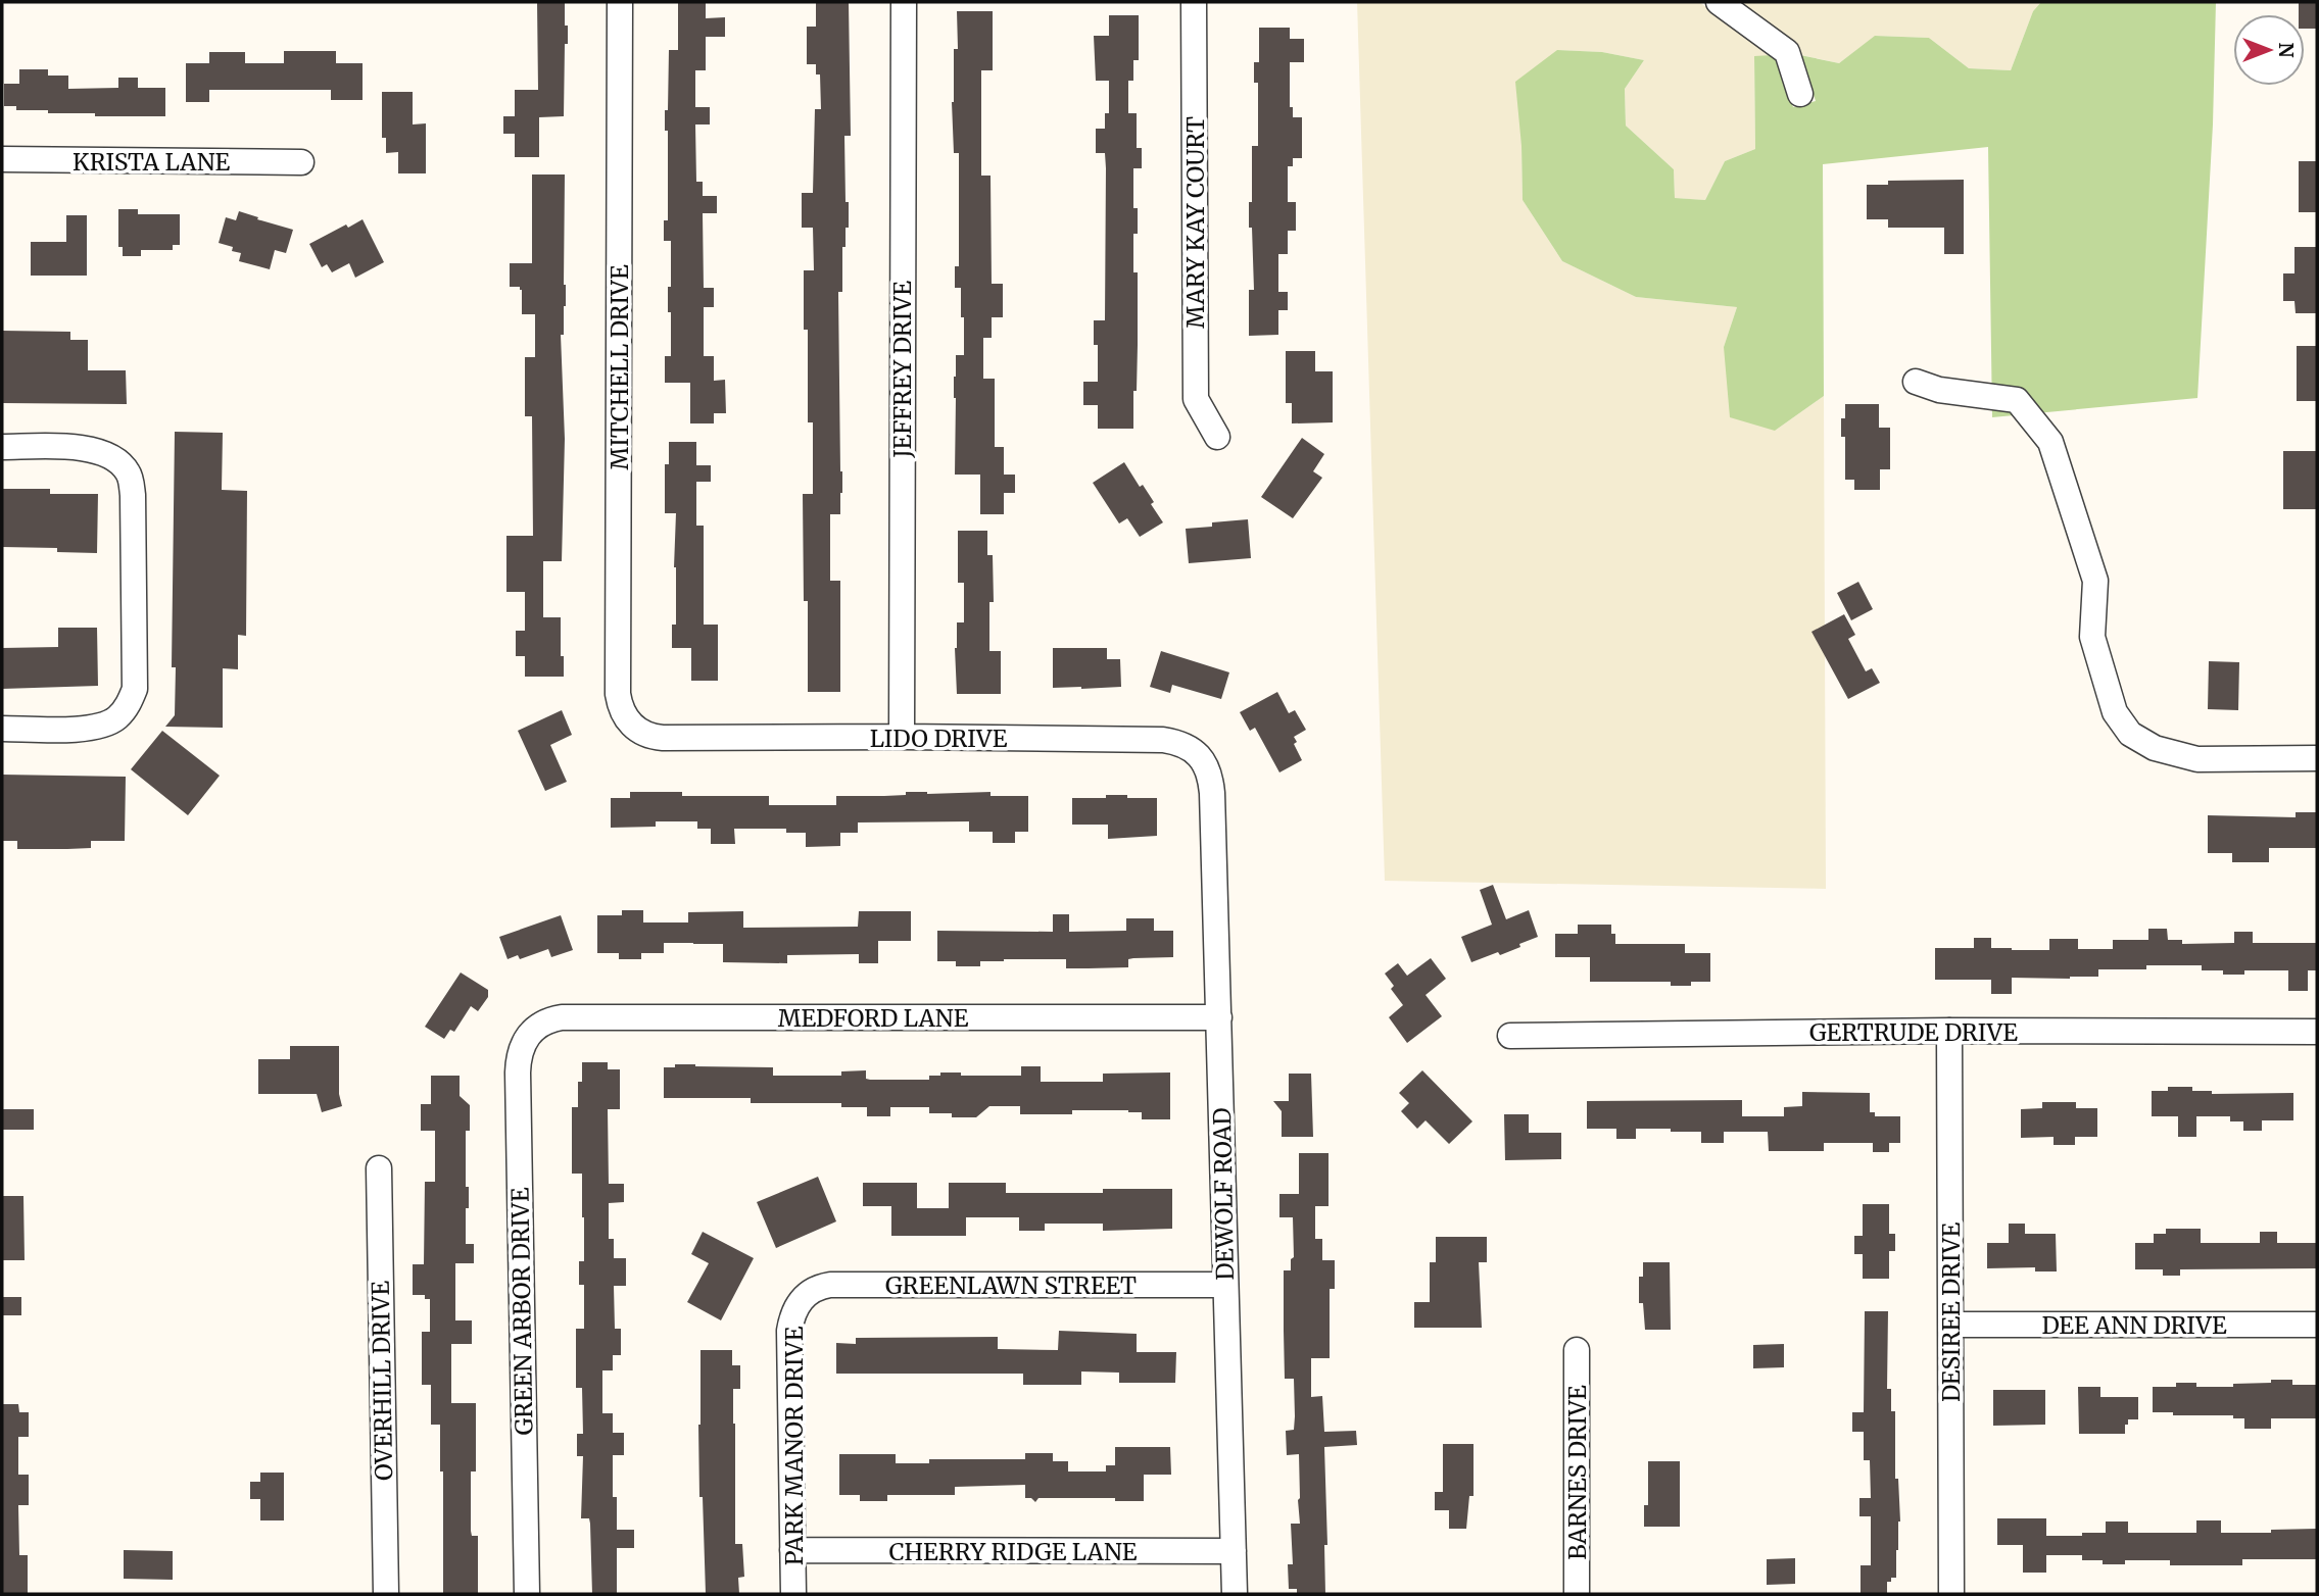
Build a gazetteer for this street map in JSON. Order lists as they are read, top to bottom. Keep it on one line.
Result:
{"streets":{"street":["KRISTA LANE","MARY KAY COURT","MITCHELL DRIVE","JEFFREY DRIVE","LIDO DRIVE","MEDFORD LANE","GERTRUDE DRIVE","DEWOLF ROAD","GREENLAWN STREET","GREEN ARBOR DRIVE","DESIREE DRIVE","DEE ANN DRIVE","OVERHILL DRIVE","PARK MANOR DRIVE","BARNES DRIVE","CHERRY RIDGE LANE"]},"crossings":[["MITCHELL DRIVE","LIDO DRIVE"],["JEFFREY DRIVE","LIDO DRIVE"],["LIDO DRIVE","DEWOLF ROAD"],["MEDFORD LANE","DEWOLF ROAD"],["MEDFORD LANE","GREEN ARBOR DRIVE"],["GERTRUDE DRIVE","DESIREE DRIVE"],["DEWOLF ROAD","GREENLAWN STREET"],["DEWOLF ROAD","CHERRY RIDGE LANE"],["GREENLAWN STREET","PARK MANOR DRIVE"],["DESIREE DRIVE","DEE ANN DRIVE"],["PARK MANOR DRIVE","CHERRY RIDGE LANE"]],"north":"right"}
